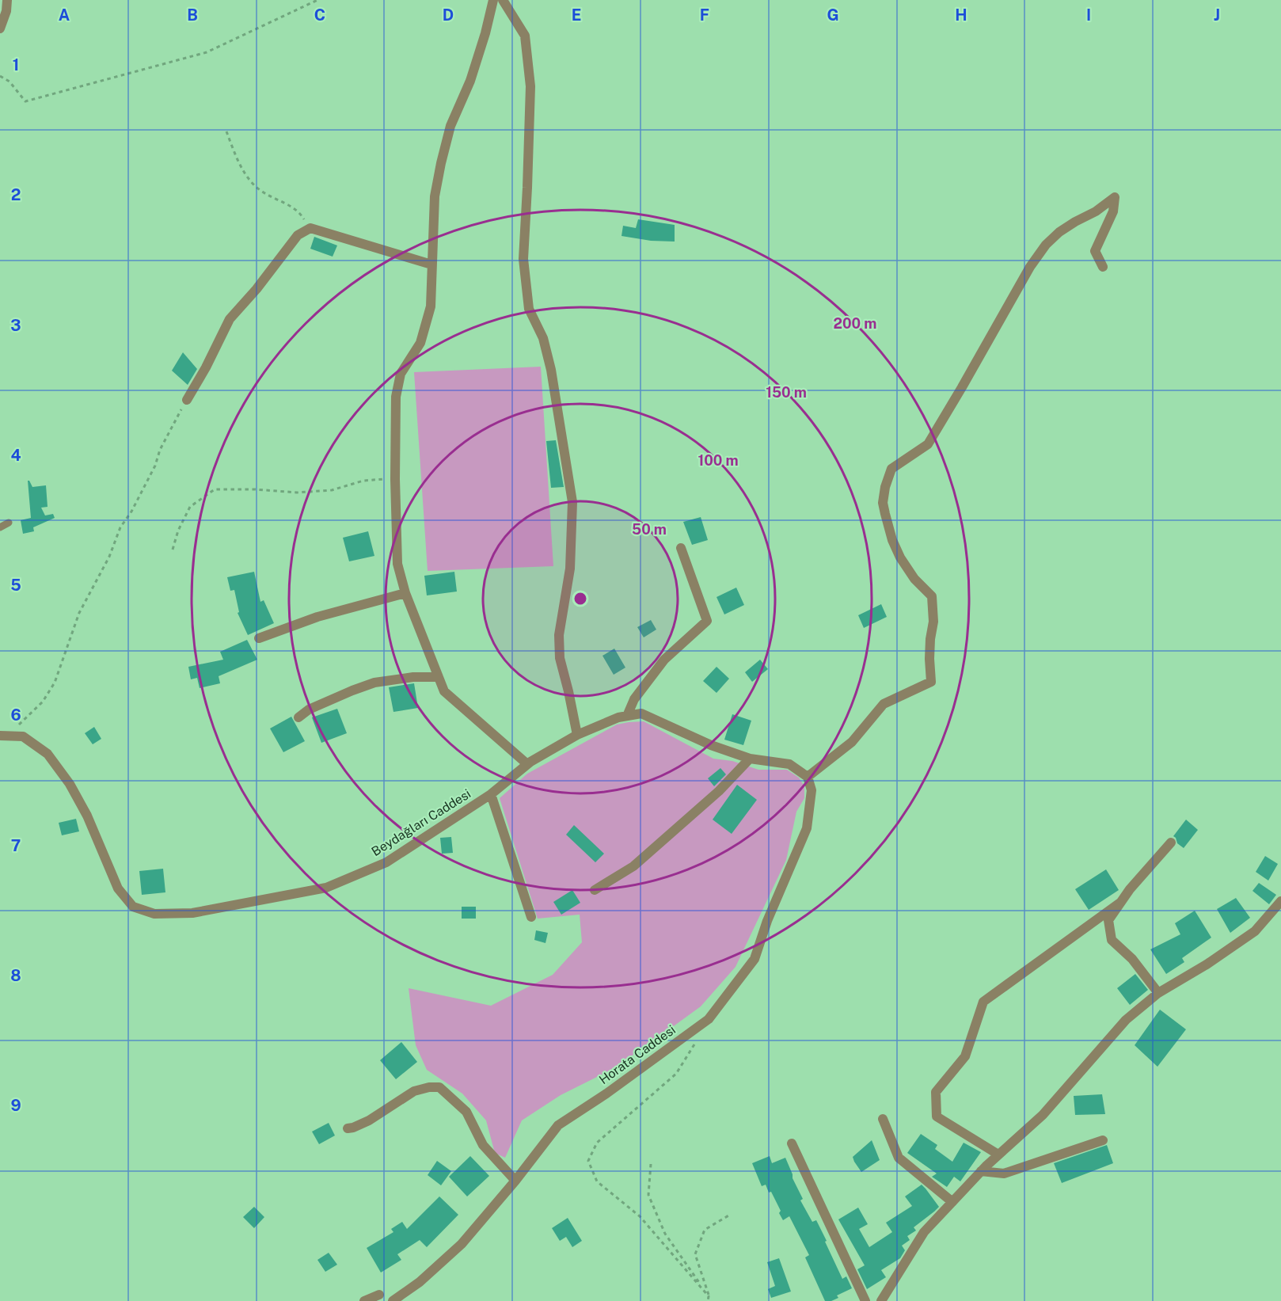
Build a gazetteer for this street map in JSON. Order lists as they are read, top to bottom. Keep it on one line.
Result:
{"streets":{"street":["Beydağları Caddesi","Horata Caddesi"]},"crossings":[["Beydağları Caddesi","Horata Caddesi"]],"grid":{"columns":["A","B","C","D","E","F","G","H","I","J"],"rows":["1","2","3","4","5","6","7","8","9"]},"rings":["200 m","150 m","100 m","50 m"]}
